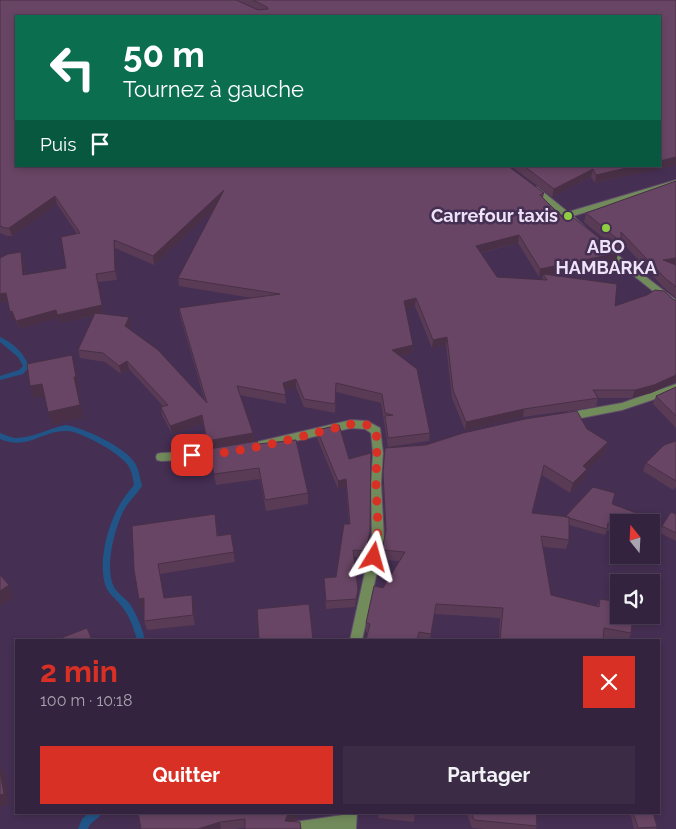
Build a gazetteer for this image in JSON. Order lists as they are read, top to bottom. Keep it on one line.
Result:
{"places":["Carrefour taxis","ABO HAMBARKA"],"north":"top","page":{"turn":["50 m","Tournez à gauche"],"then":"Puis","heading":["2 min","100 m · 10:18"],"buttons":["Quitter","Partager"]}}
